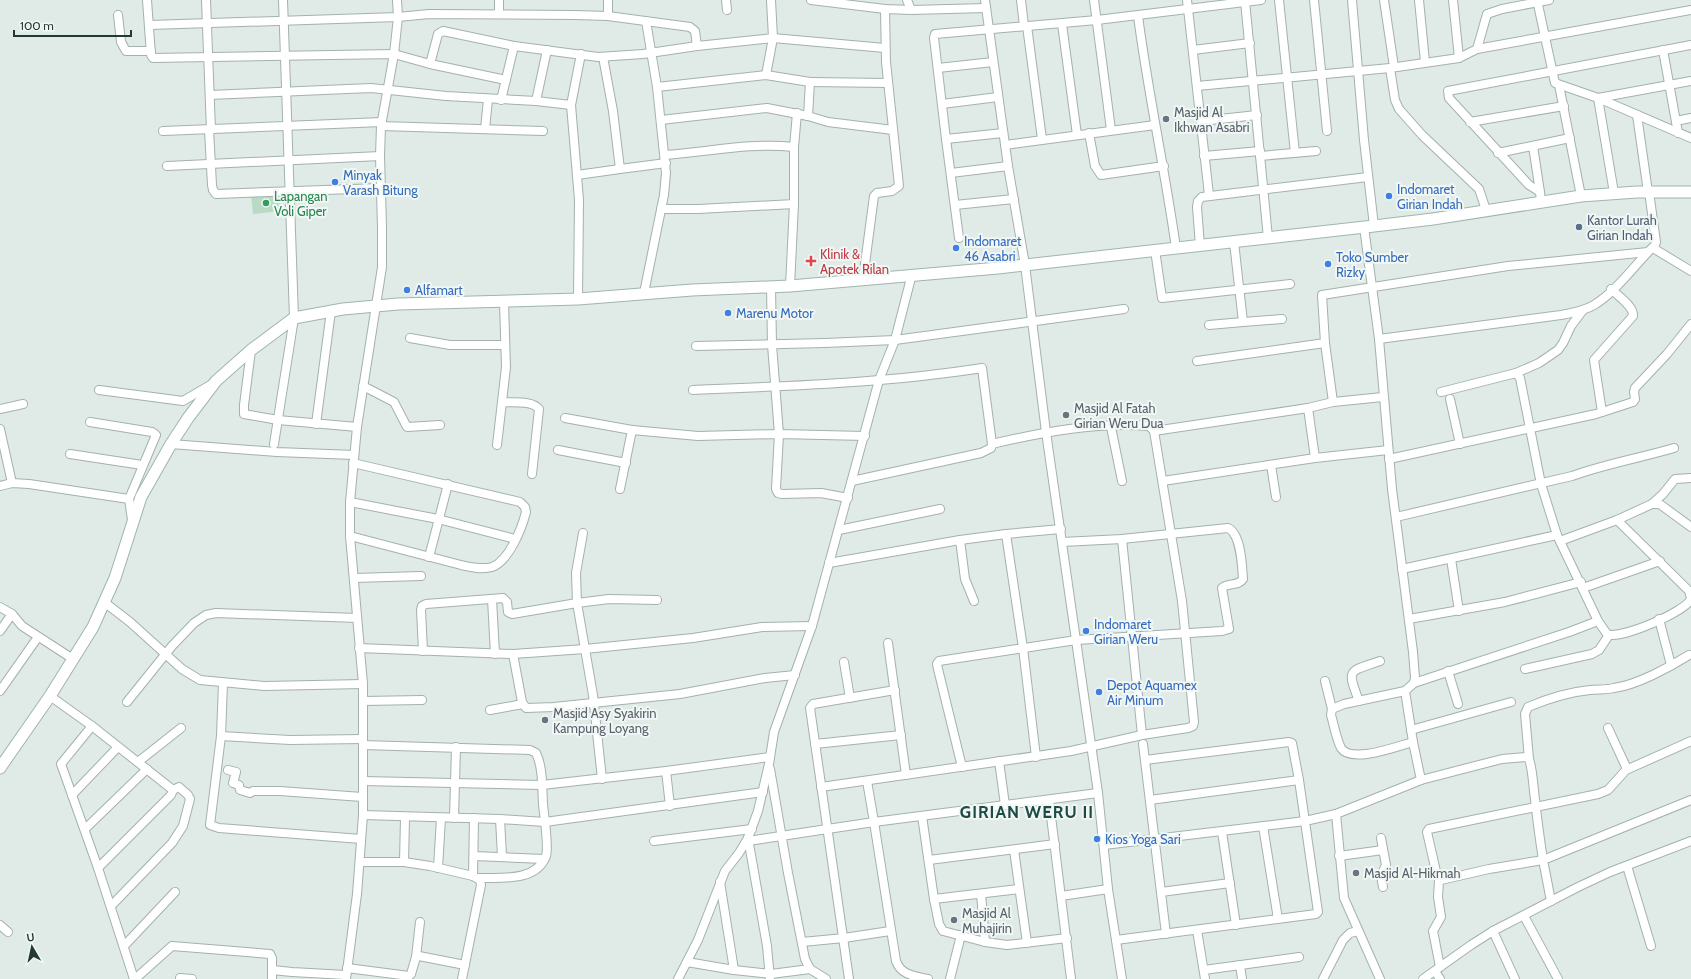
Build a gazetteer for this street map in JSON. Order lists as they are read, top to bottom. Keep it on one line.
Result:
{"districts":["GIRIAN WERU II"],"places":{"other":["Masjid Al Ikhwan Asabri","Minyak Varash Bitung","Indomaret Girian Indah","Lapangan Voli Giper","Kantor Lurah Girian Indah","Indomaret 46 Asabri","Toko Sumber Rizky","Alfamart","Marenu Motor","Masjid Al Fatah Girian Weru Dua","Indomaret Girian Weru","Depot Aquamex Air Minum","Masjid Asy Syakirin Kampung Loyang","Kios Yoga Sari","Masjid Al-Hikmah","Masjid Al Muhajirin"],"health":["Klinik & Apotek Rilan"]},"scale_bar":"100 m","north":"top"}
